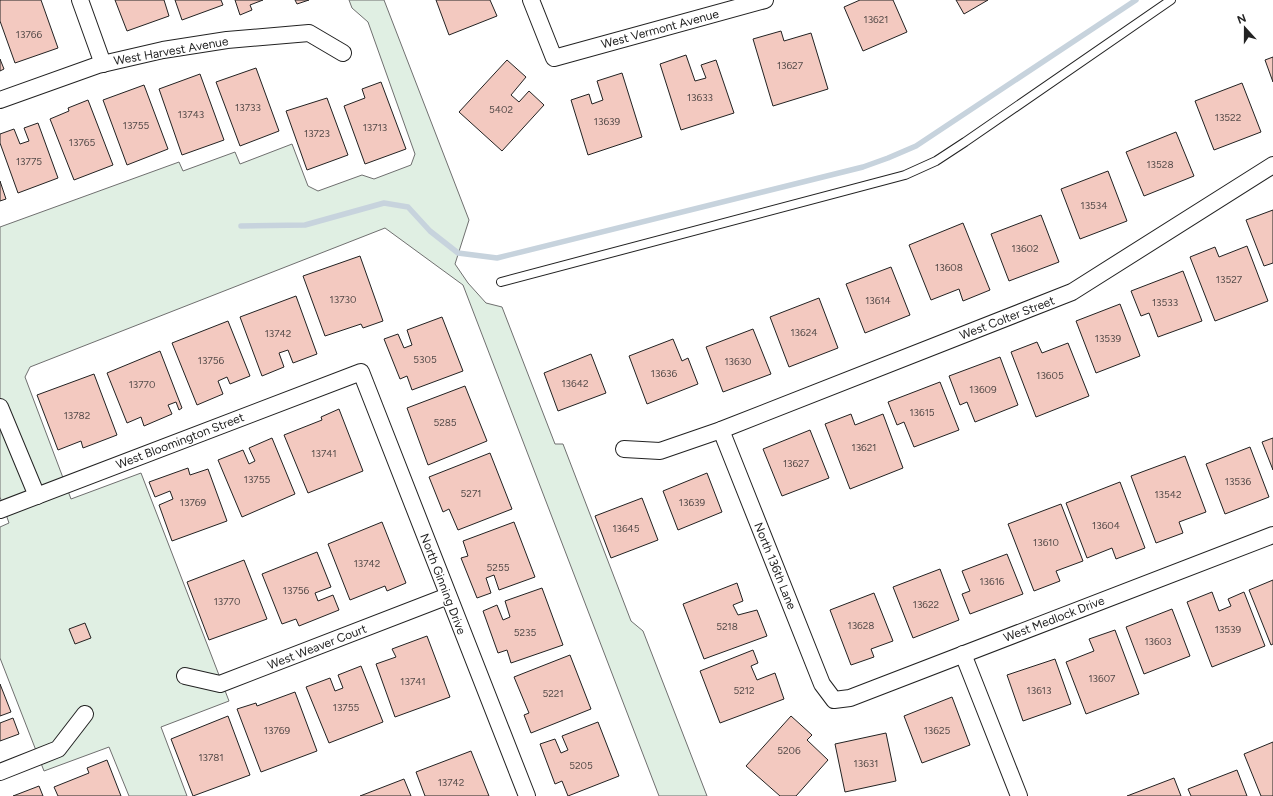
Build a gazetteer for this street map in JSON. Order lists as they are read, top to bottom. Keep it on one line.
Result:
{"streets":{"street":["West Vermont Avenue","West Harvest Avenue","West Colter Street","West Bloomington Street","North 136th Lane","North Ginning Drive","West Medlock Drive","West Weaver Court"]},"crossings":[["West Colter Street","North 136th Lane"],["West Bloomington Street","North Ginning Drive"],["North 136th Lane","West Medlock Drive"],["North Ginning Drive","West Weaver Court"]],"house_numbers":["13621","13766","13627","13633","13733","5402","13743","13522","13639","13755","13713","13723","13765","13775","13528","13534","13602","13608","13527","13730","13614","13533","13624","13742","13539","5305","13756","13630","13636","13605","13642","13770","13609","13615","13782","5285","13621","13741","13627","13755","13536","5271","13542","13769","13639","13604","13645","13610","13742","5255","13616","13756","13770","13622","13628","5218","13539","5235","13603","13607","13741","5212","13613","5221","13755","13769","13625","5206","13781","13631","5205","13742"],"north":"top"}
